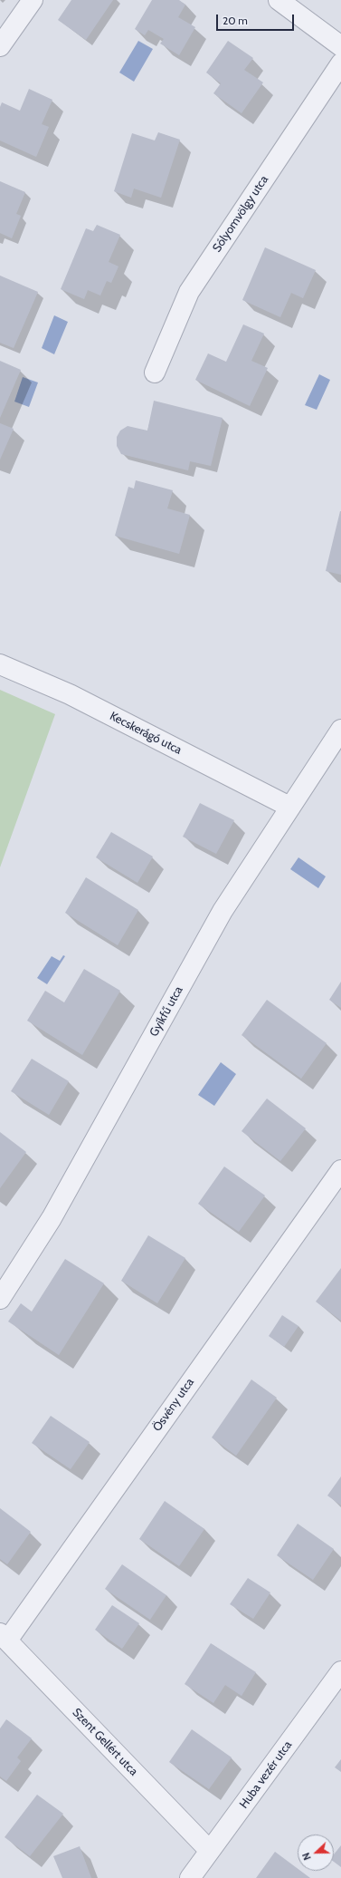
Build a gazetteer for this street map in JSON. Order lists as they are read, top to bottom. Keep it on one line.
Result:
{"streets":{"street":["Sólyomvölgy utca","Kecskerágó utca","Gyíkfű utca","Ösvény utca","Szent Gellért utca","Huba vezér utca"]},"crossings":[["Kecskerágó utca","Gyíkfű utca"],["Ösvény utca","Szent Gellért utca"],["Szent Gellért utca","Huba vezér utca"]],"scale_bar":"20 m","north":"left"}
